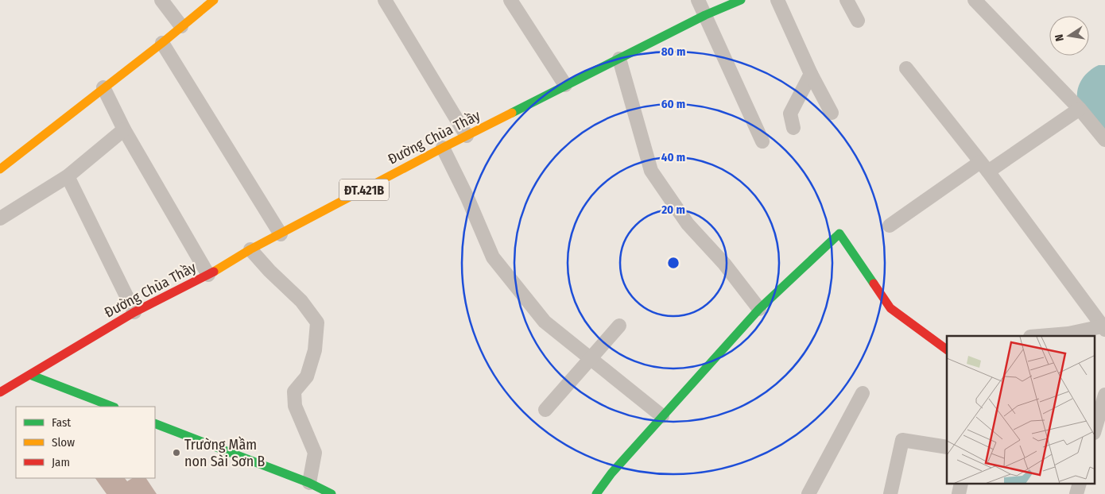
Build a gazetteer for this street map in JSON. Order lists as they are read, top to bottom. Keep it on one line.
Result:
{"streets":{"main road":["Đường Chùa Thầy","ĐT.421B"]},"places":["Trường Mầm non Sài Sơn B"],"legend":["Fast","Slow","Jam"],"north":"left","rings":["80 m","60 m","40 m","20 m"]}
